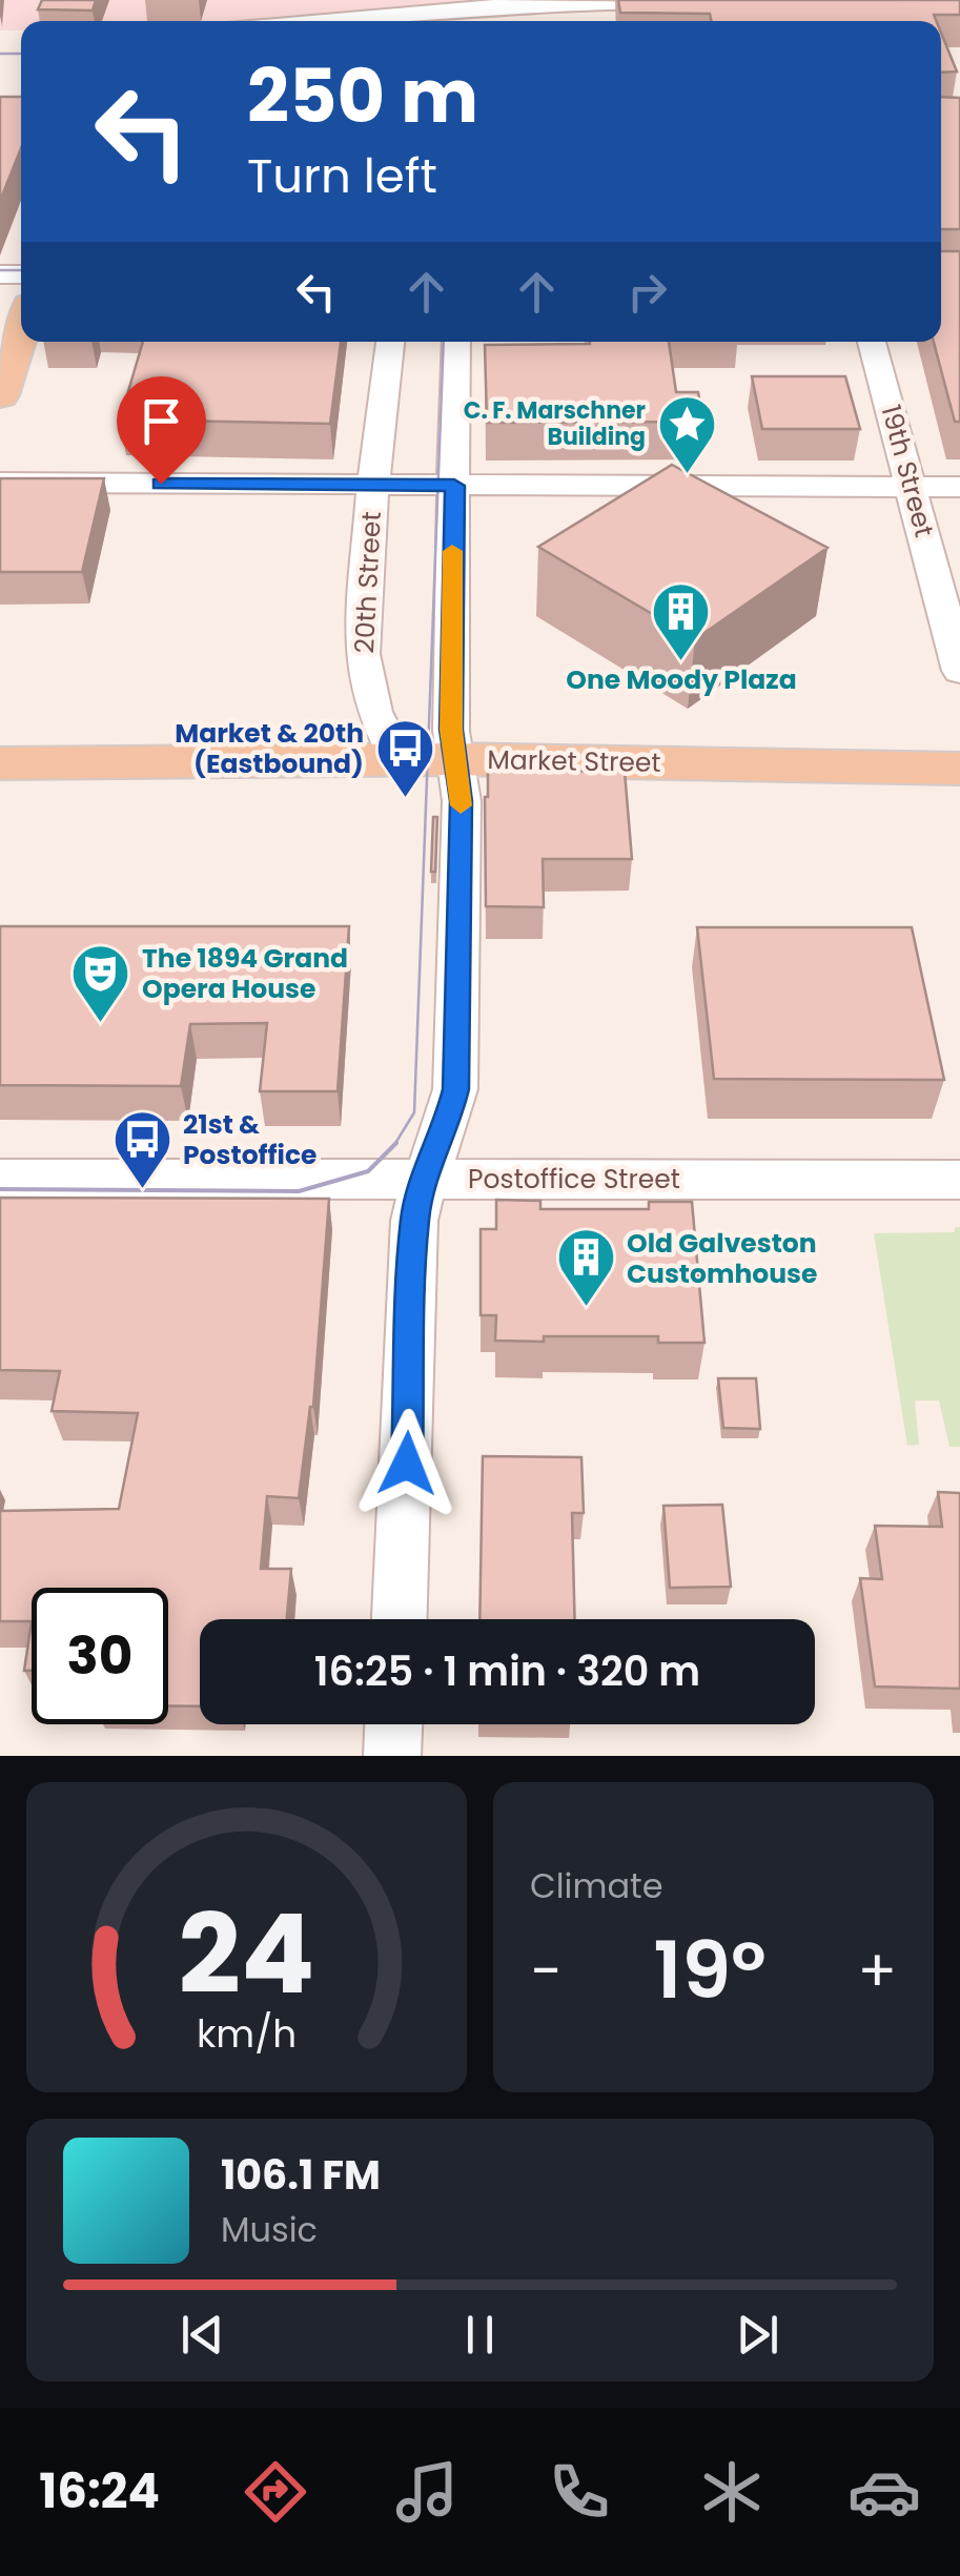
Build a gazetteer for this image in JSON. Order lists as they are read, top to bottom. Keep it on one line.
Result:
{"streets":{"main road":["Market Street"],"street":["19th Street","20th Street","Postoffice Street"]},"crossings":[["20th Street","Market Street"]],"places":{"place":["C. F. Marschner Building"],"building":["One Moody Plaza","Old Galveston Customhouse"],"bus stop":["Market & 20th (Eastbound)","21st & Postoffice"],"theatre":["The 1894 Grand Opera House"]},"page":{"turn":["250 m","Turn left"],"limit":"30","trip":"16:25 · 1 min · 320 m","tile":"Climate","heat":["−","19°","+"],"song":["106.1 FM","Music"],"tabs":"16:24","gauge":["24","km/h"]}}
